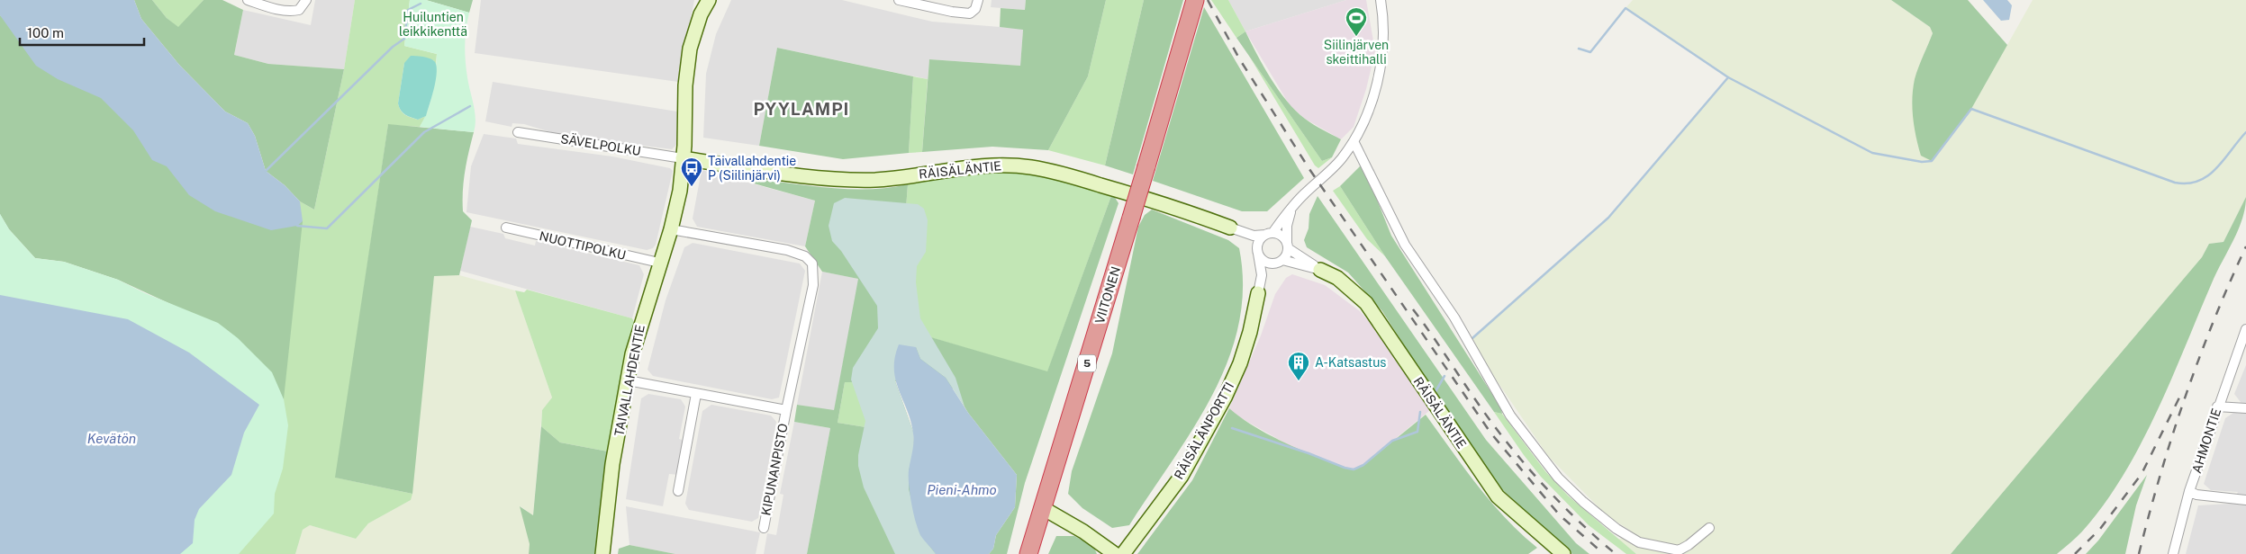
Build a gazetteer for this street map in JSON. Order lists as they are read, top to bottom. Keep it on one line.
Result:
{"streets":{"highway":["VIITONEN","5"],"street":["SÄVELPOLKU","RÄISÄLÄNTIE","NUOTTIPOLKU","TAIVALLAHDENTIE","RÄISÄLÄNPORTTI","AHMONTIE","KIPUNANPISTO"]},"crossings":[["SÄVELPOLKU","RÄISÄLÄNTIE"],["SÄVELPOLKU","TAIVALLAHDENTIE"],["RÄISÄLÄNTIE","TAIVALLAHDENTIE"],["NUOTTIPOLKU","TAIVALLAHDENTIE"],["VIITONEN","5"],["TAIVALLAHDENTIE","KIPUNANPISTO"]],"districts":["PYYLAMPI"],"water":["Kevätön","Pieni-Ahmo"],"parks":["Huiluntien leikkikenttä"],"places":{"sports":["Siilinjärven skeittihalli"],"bus stop":["Taivallahdentie P (Siilinjärvi)"],"building":["A-Katsastus"]},"scale_bar":"100 m"}
